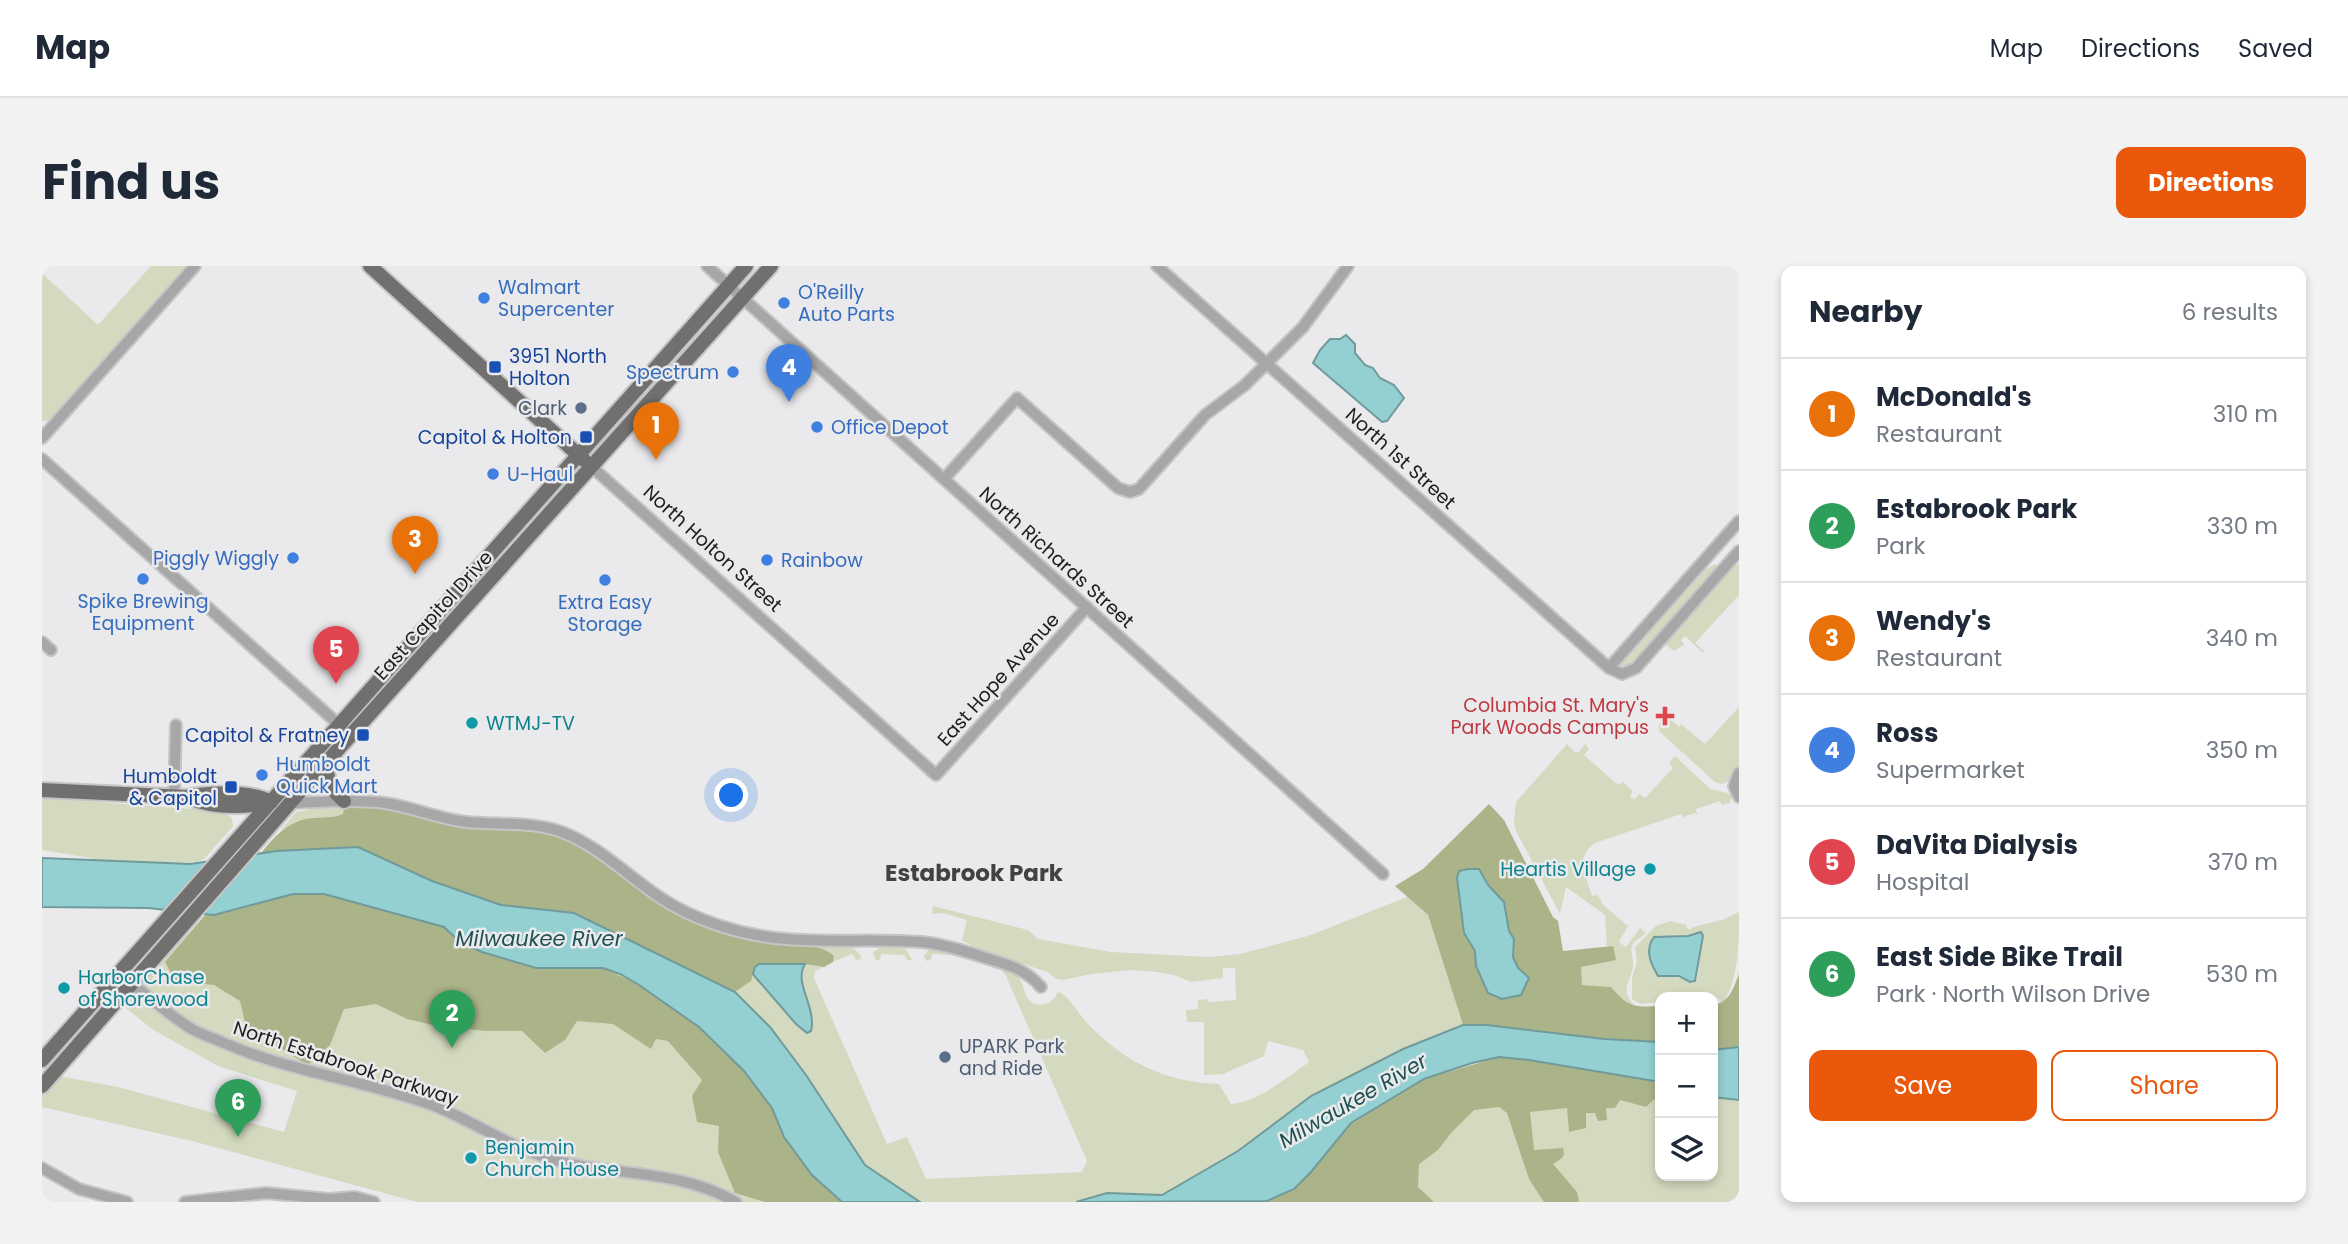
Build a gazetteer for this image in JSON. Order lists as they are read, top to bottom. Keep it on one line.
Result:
{"streets":{"main road":["North Holton Street","East Capitol Drive"],"street":["North 1st Street","North Richards Street","East Hope Avenue","North Estabrook Parkway"]},"crossings":[["North Holton Street","East Capitol Drive"],["North Holton Street","East Hope Avenue"],["North Richards Street","East Capitol Drive"],["North Richards Street","East Hope Avenue"],["East Capitol Drive","North Estabrook Parkway"]],"districts":["Estabrook Park"],"water":["Milwaukee River"],"places":{"other":["Walmart Supercenter","O'Reilly Auto Parts","Spectrum","Clark","Office Depot","U-Haul","Piggly Wiggly","Rainbow","Spike Brewing Equipment","Extra Easy Storage","WTMJ-TV","Humboldt Quick Mart","Heartis Village","HarborChase of Shorewood","UPARK Park and Ride","Benjamin Church House"],"transit":["3951 North Holton","Capitol & Holton","Capitol & Fratney","Humboldt & Capitol"],"health":["Columbia St. Mary's Park Woods Campus"]},"page":{"header":"Map","nav":["Map","Directions","Saved"],"title":"Find us","buttons":["Directions",["Save","Share"]],"heading":["Nearby","6 results"],"pins":["4","1","3","5","2","6"],"list":[{"mark":"1","name":"McDonald's","note":"Restaurant","value":"310 m"},{"mark":"2","name":"Estabrook Park","note":"Park","value":"330 m"},{"mark":"3","name":"Wendy's","note":"Restaurant","value":"340 m"},{"mark":"4","name":"Ross","note":"Supermarket","value":"350 m"},{"mark":"5","name":"DaVita Dialysis","note":"Hospital","value":"370 m"},{"mark":"6","name":"East Side Bike Trail","note":"Park · North Wilson Drive","value":"530 m"}],"map_buttons":["+","−"]}}
